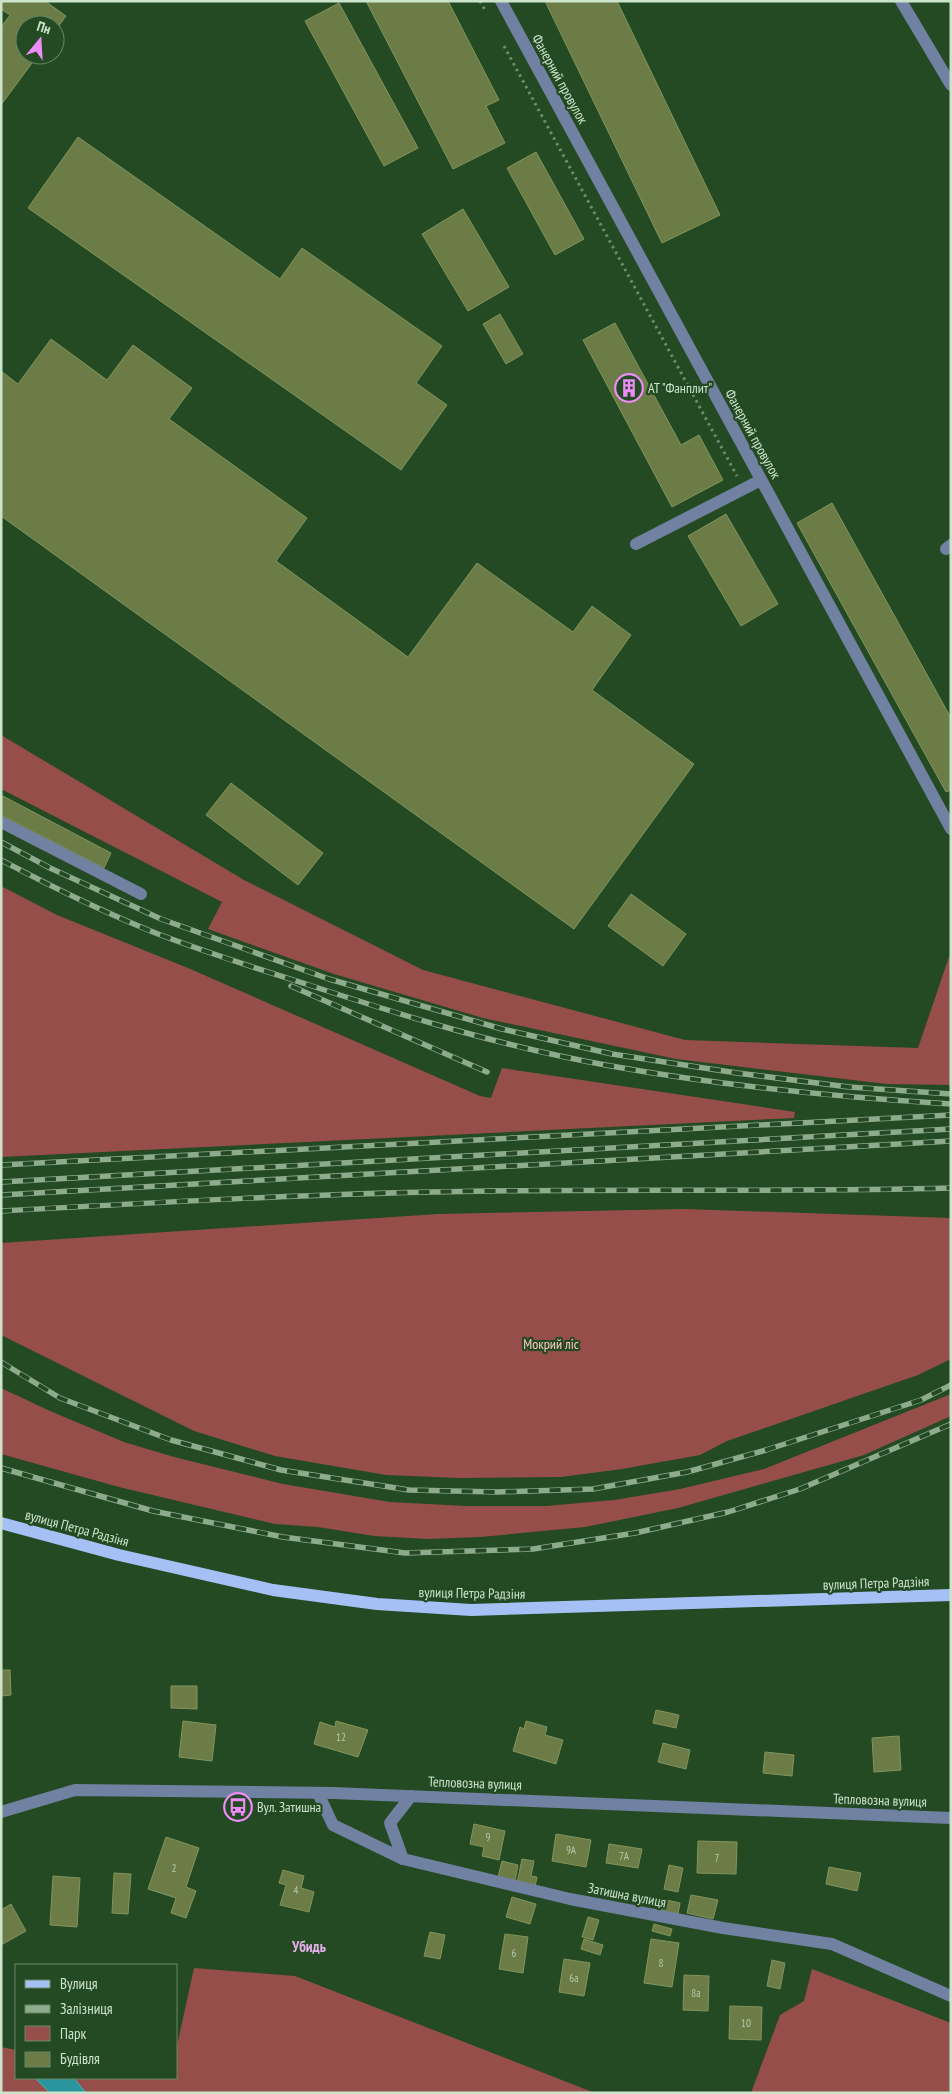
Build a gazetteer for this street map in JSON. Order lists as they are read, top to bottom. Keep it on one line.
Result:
{"streets":{"main road":["вулиця Петра Радзіня"],"street":["Фанерний провулок","Тепловозна вулиця","Затишна вулиця"]},"crossings":[["Тепловозна вулиця","Затишна вулиця"]],"districts":["Убидь"],"parks":["Мокрий ліс"],"places":{"building":["АТ \"Фанплит\""],"bus stop":["Вул. Затишна"]},"house_numbers":["12","9","9А","7А","7","2","4","6","8","6а","8а","10"],"legend":["Вулиця","Залізниця","Парк","Будівля"],"north":"top"}
